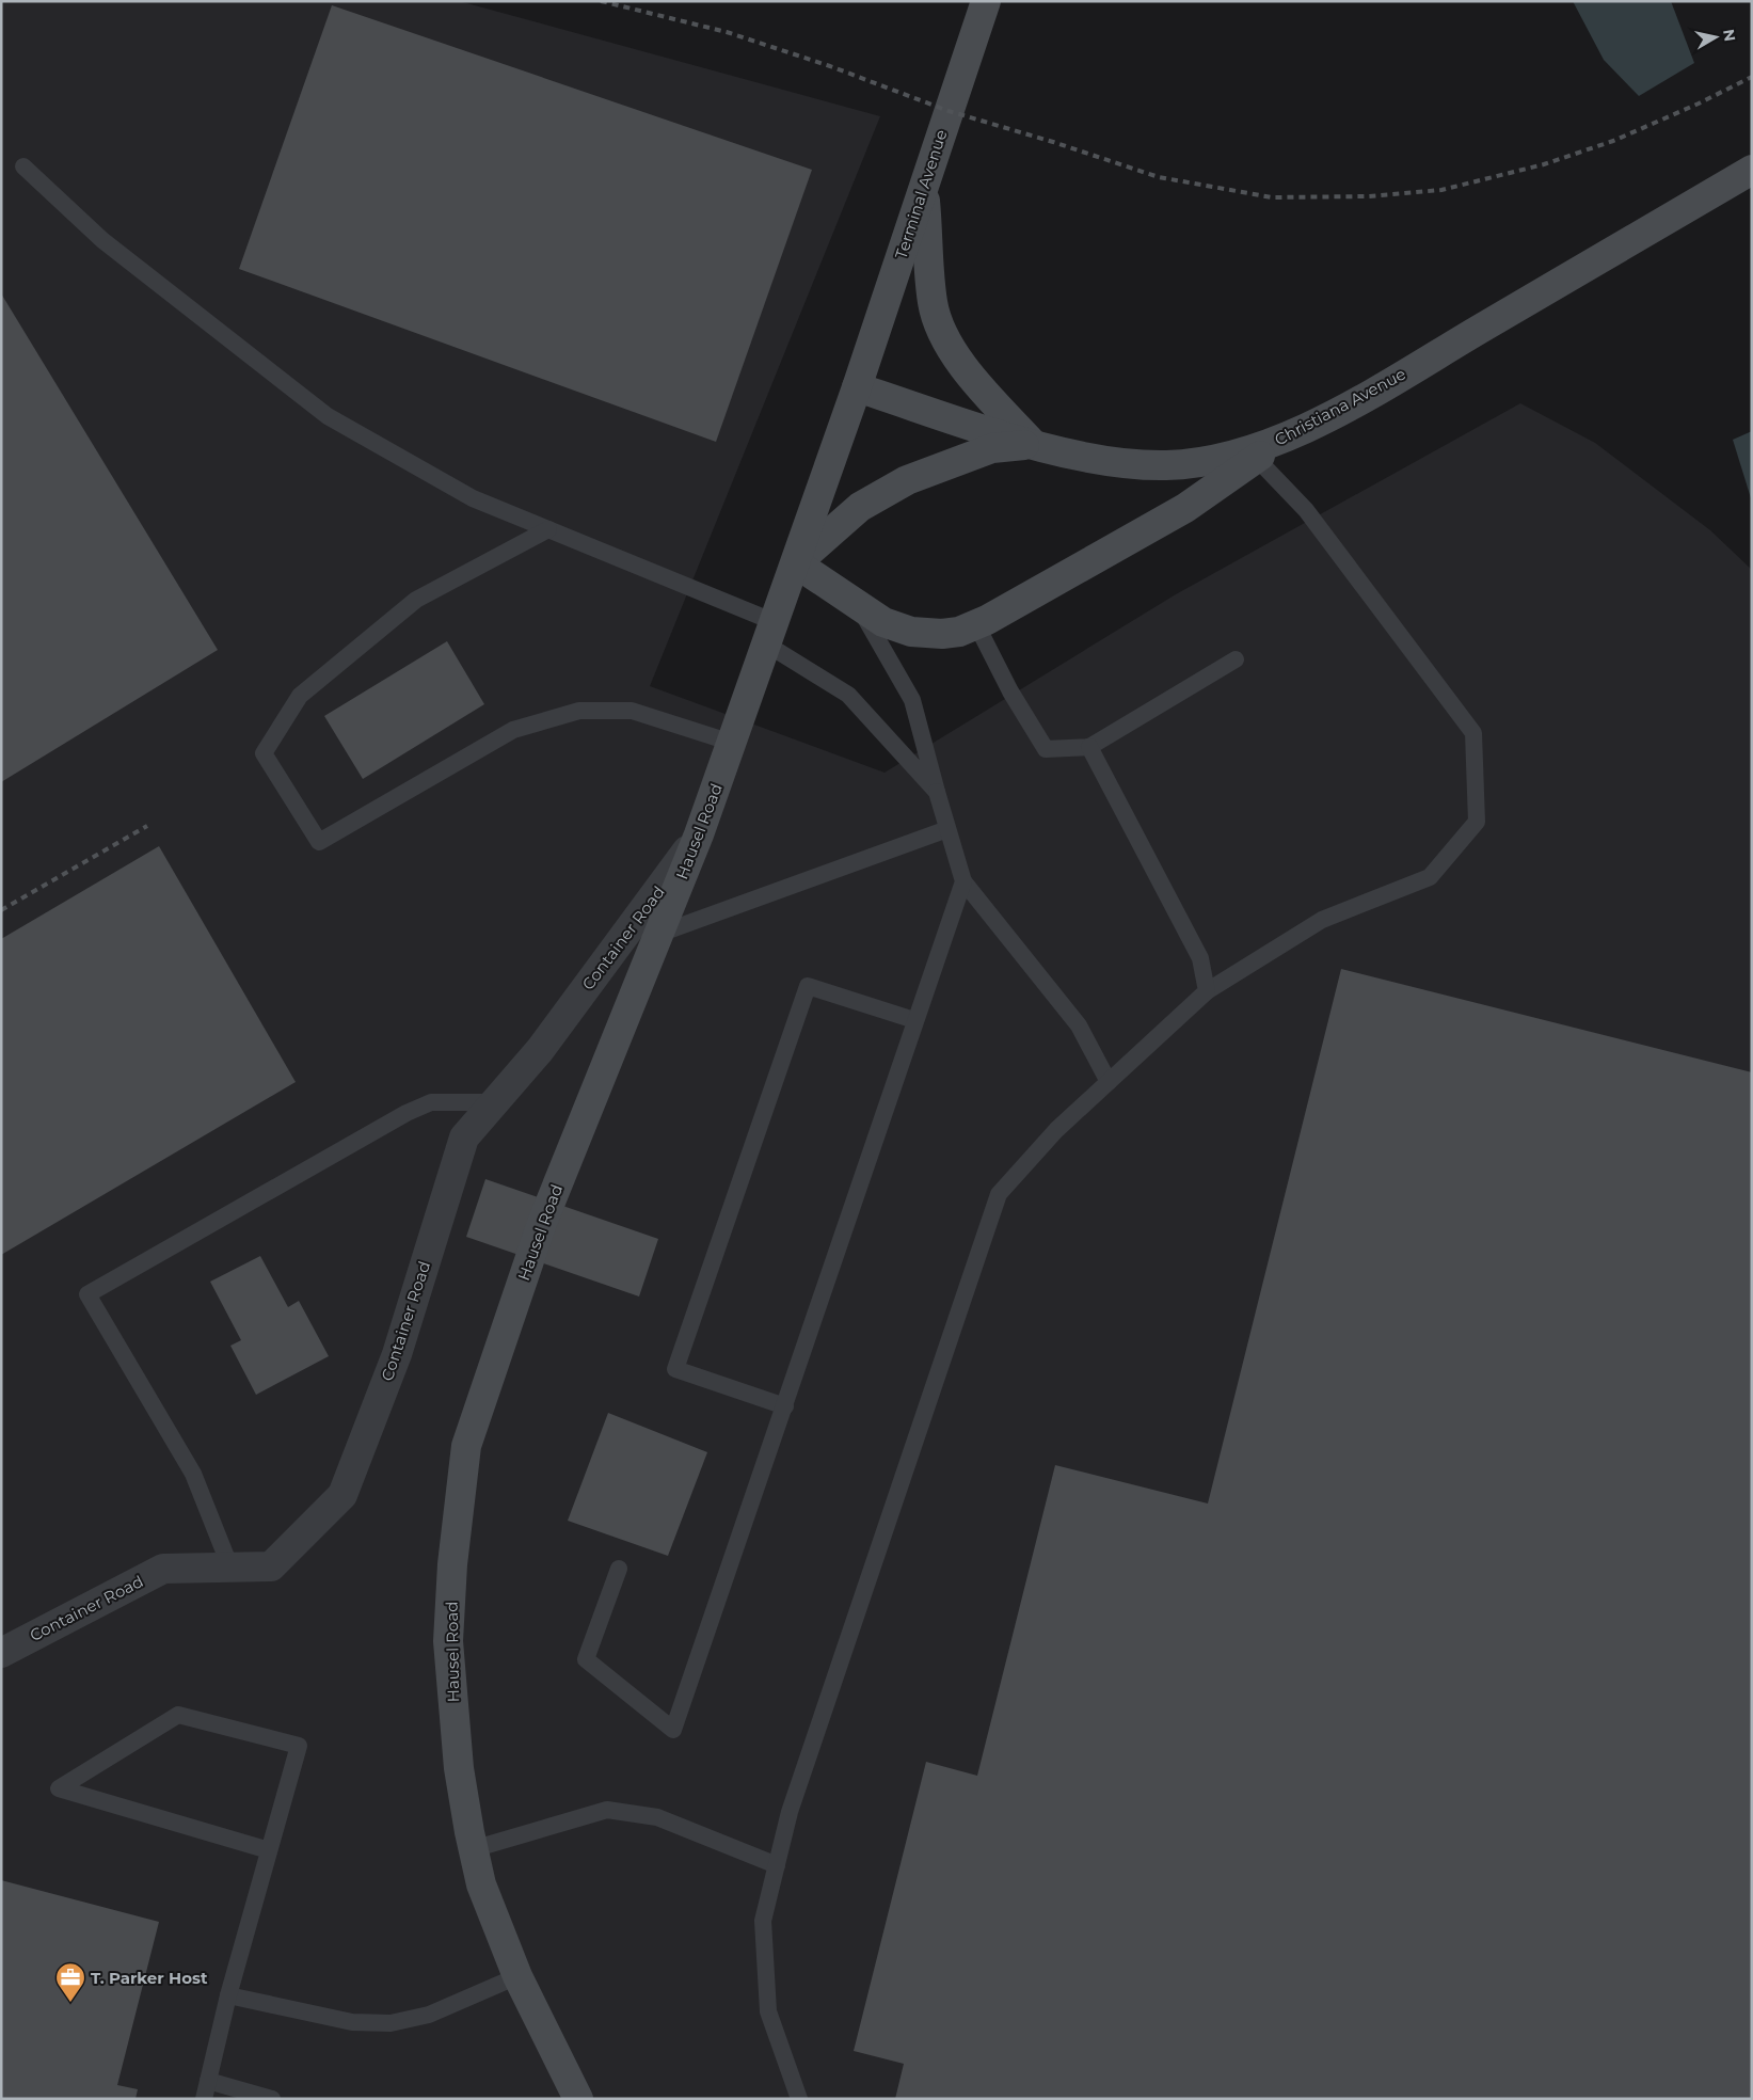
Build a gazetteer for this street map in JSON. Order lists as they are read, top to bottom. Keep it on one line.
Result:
{"streets":{"main road":["Terminal Avenue","Christiana Avenue","Hausel Road"],"street":["Container Road"]},"crossings":[["Terminal Avenue","Christiana Avenue"],["Terminal Avenue","Hausel Road"],["Christiana Avenue","Hausel Road"],["Hausel Road","Container Road"]],"places":{"office":["T. Parker Host"]},"north":"right"}
